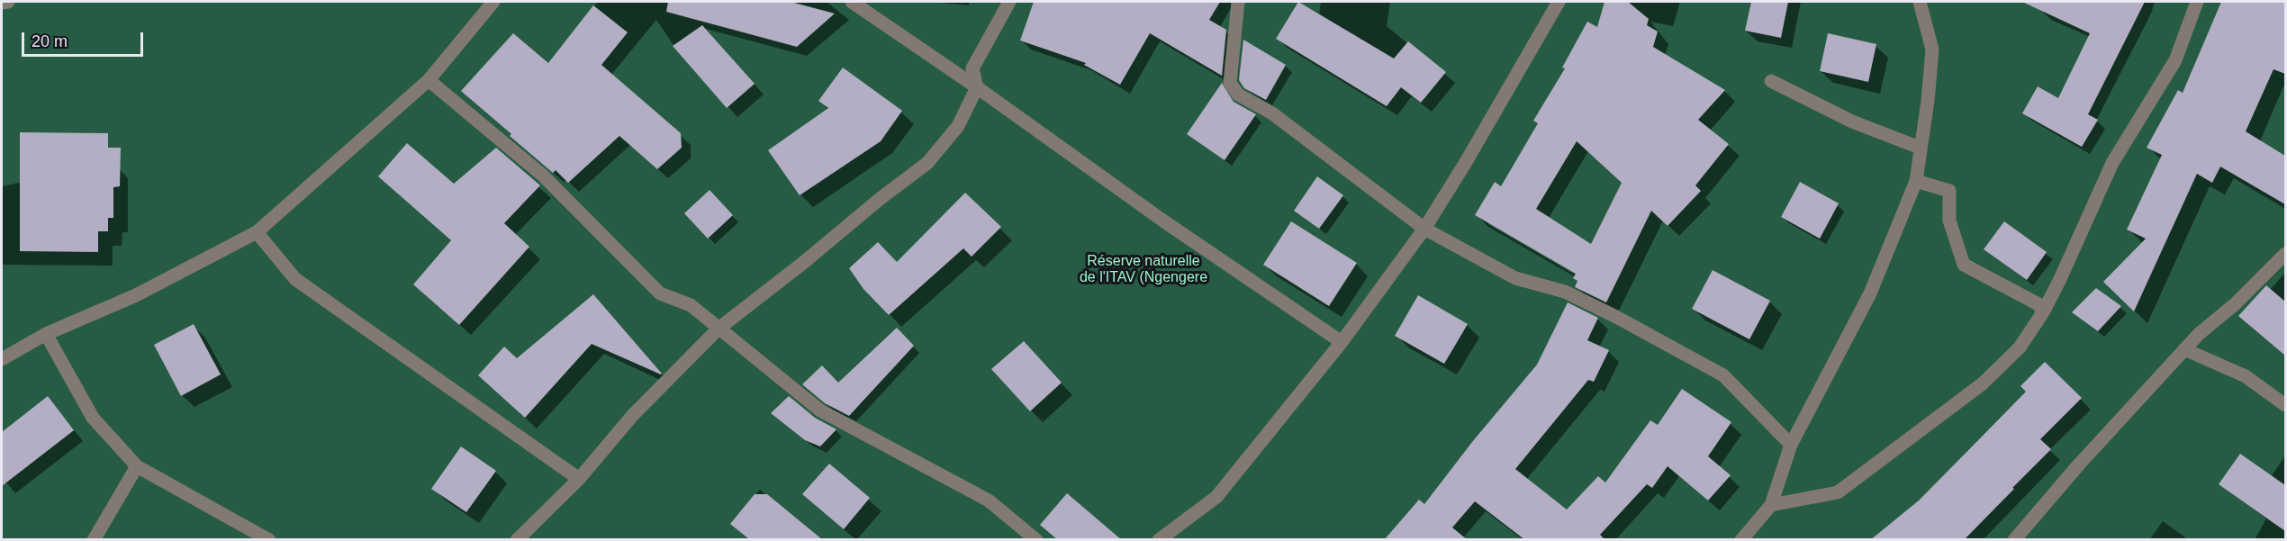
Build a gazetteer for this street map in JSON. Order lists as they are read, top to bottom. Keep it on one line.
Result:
{"parks":["Réserve naturelle de l'ITAV (Ngengere"],"scale_bar":"20 m"}
